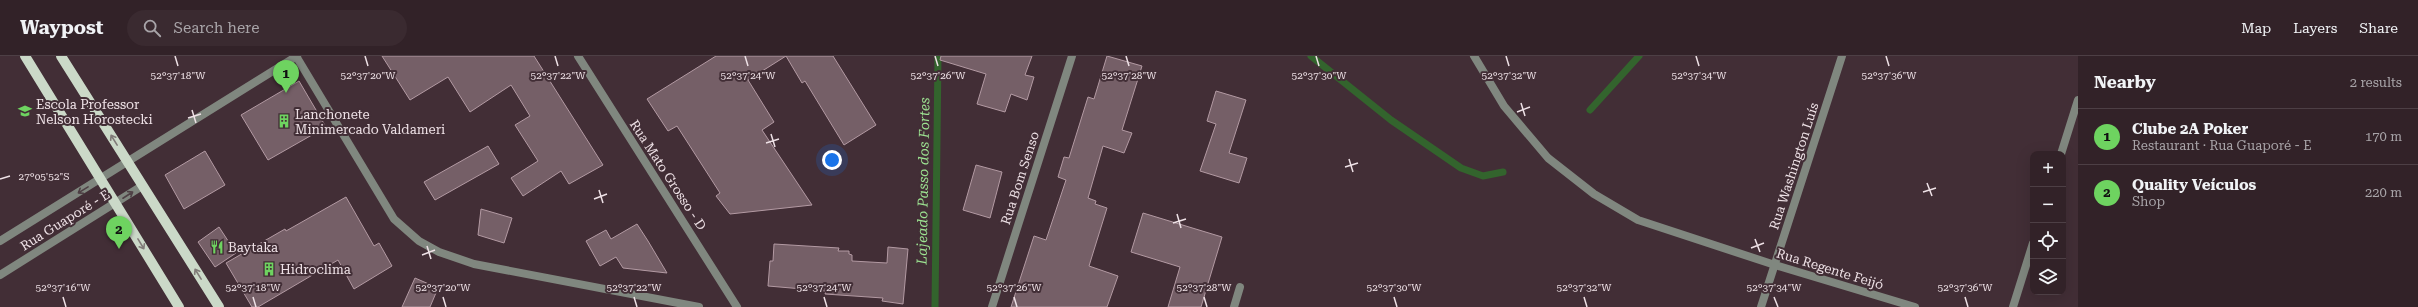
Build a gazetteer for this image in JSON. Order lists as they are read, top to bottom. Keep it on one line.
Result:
{"streets":{"street":["Rua Washington Luís","Rua Mato Grosso - D","Rua Bom Senso","Rua Guaporé - E","Rua Regente Feijó"]},"crossings":[["Rua Washington Luís","Rua Regente Feijó"]],"water":["Lajeado Passo dos Fortes"],"places":{"school or university":["Escola Professor Nelson Horostecki"],"building":["Lanchonete Minimercado Valdameri","Hidroclima"],"restaurant":["Baytaka"]},"page":{"header":"Waypost","search":"Search here","nav":["Map","Layers","Share"],"heading":["Nearby","2 results"],"pins":["1","2"],"list":[{"mark":"1","name":"Clube 2A Poker","note":"Restaurant · Rua Guaporé - E","value":"170 m"},{"mark":"2","name":"Quality Veículos","note":"Shop","value":"220 m"}],"map_buttons":["+","−"]},"coordinates":["52°37'28\"W","52°37'30\"W","52°37'34\"W","52°37'36\"W","52°37'18\"W","52°37'20\"W","52°37'22\"W","52°37'24\"W","52°37'26\"W","52°37'32\"W","27°05'52\"S","52°37'16\"W"]}
